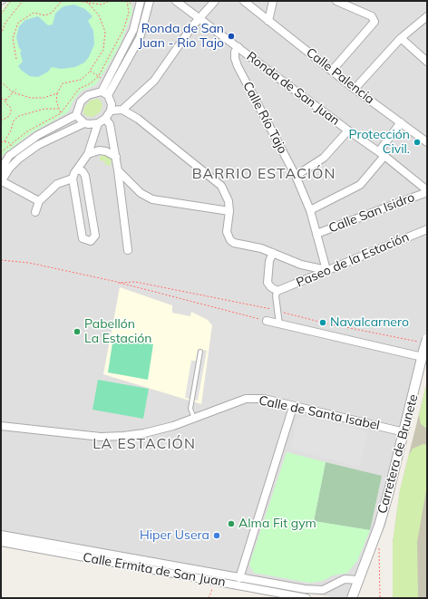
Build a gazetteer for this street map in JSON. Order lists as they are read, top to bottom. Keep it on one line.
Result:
{"streets":{"street":["Calle Palencia","Ronda de San Juan","Calle Río Tajo","Calle San Isidro","Paseo de la Estación","Calle de Santa Isabel","Carretera de Brunete","Calle Ermita de San Juan"]},"crossings":[["Ronda de San Juan","Calle Río Tajo"],["Ronda de San Juan","Calle San Isidro"],["Calle Río Tajo","Calle San Isidro"],["Calle Río Tajo","Paseo de la Estación"],["Calle de Santa Isabel","Carretera de Brunete"],["Carretera de Brunete","Calle Ermita de San Juan"]],"districts":["BARRIO ESTACIÓN","LA ESTACIÓN"],"places":["Ronda de San Juan - Rio Tajo","Protección Civil.","Navalcarnero","Pabellón La Estación","Alma Fit gym","Hiper Usera"]}
